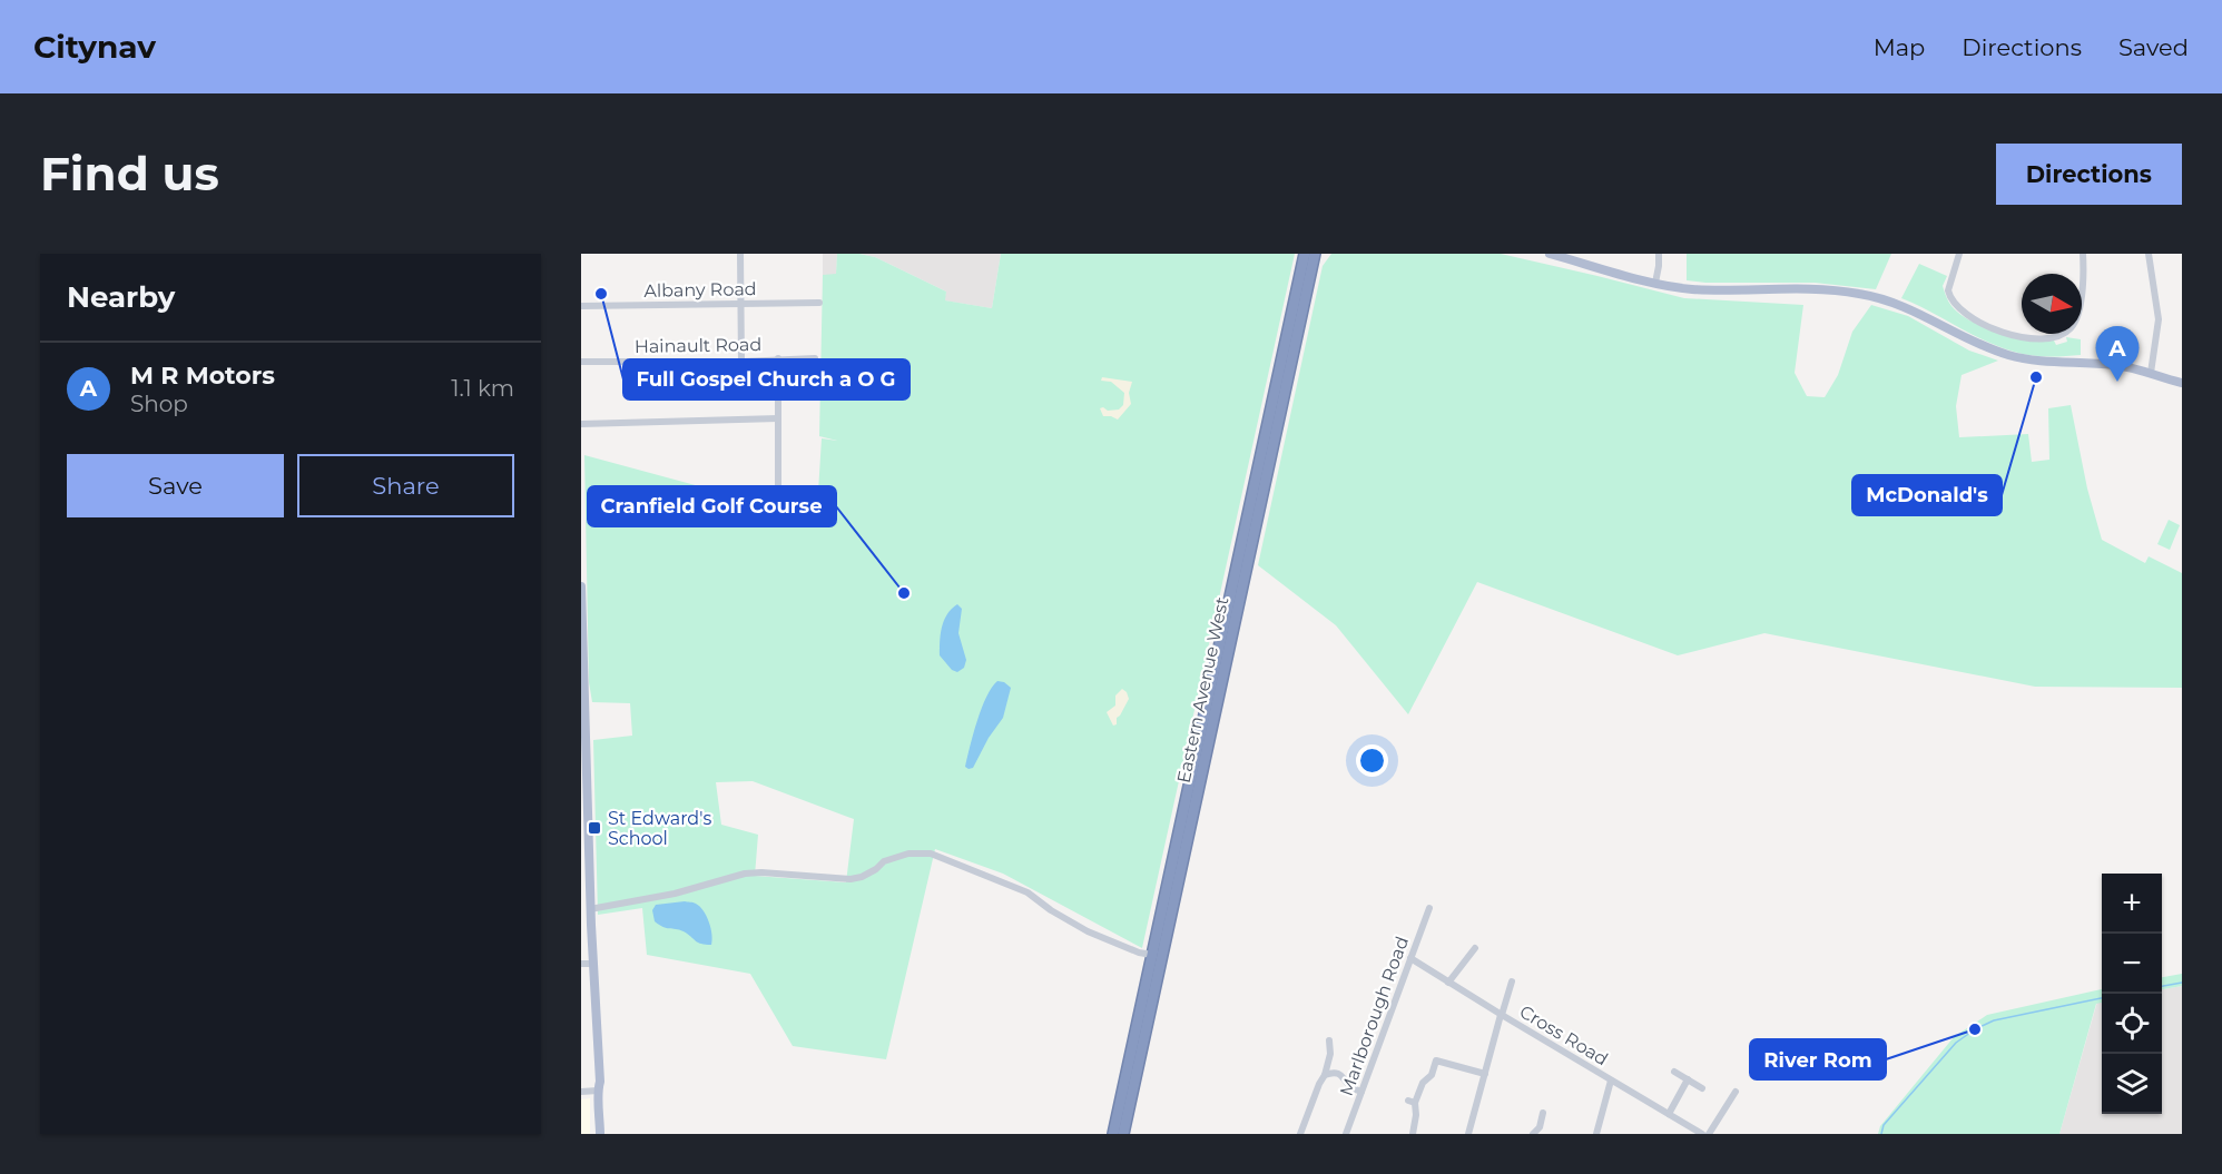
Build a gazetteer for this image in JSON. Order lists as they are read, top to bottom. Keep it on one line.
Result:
{"streets":{"highway":["Eastern Avenue West"],"street":["Albany Road","Hainault Road","Marlborough Road","Cross Road"]},"crossings":[["Marlborough Road","Cross Road"]],"places":{"other":["Full Gospel Church a O G","McDonald's","Cranfield Golf Course","River Rom"],"transit":["St Edward's School"]},"north":"right","page":{"header":"Citynav","nav":["Map","Directions","Saved"],"buttons":["Directions",["Save","Share"]],"title":"Find us","heading":"Nearby","pins":"A","list":[{"mark":"A","name":"M R Motors","note":"Shop","value":"1.1 km"}],"map_buttons":["+","−"]}}
